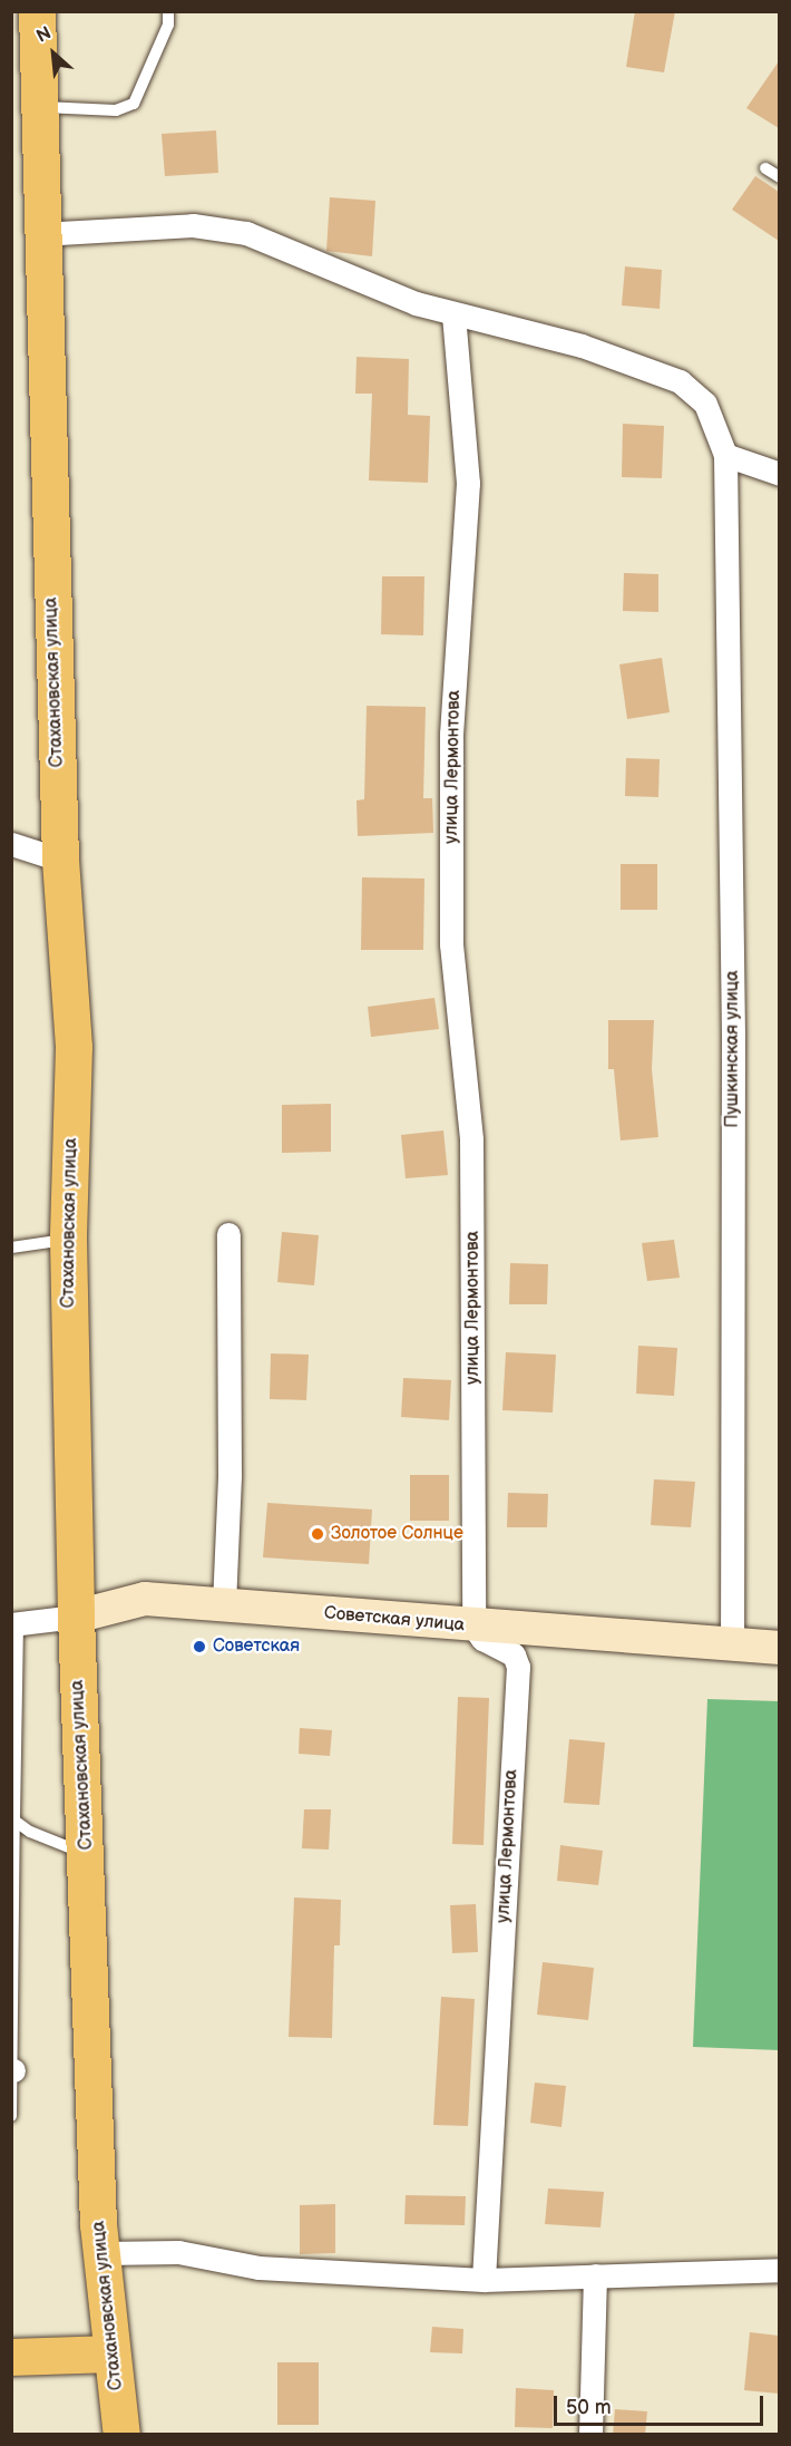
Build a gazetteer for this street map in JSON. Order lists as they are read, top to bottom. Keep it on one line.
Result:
{"streets":{"main road":["Стахановская улица"],"street":["улица Лермонтова","Пушкинская улица","Советская улица"]},"crossings":[["Стахановская улица","Советская улица"],["улица Лермонтова","Советская улица"],["Пушкинская улица","Советская улица"]],"places":["Золотое Солнце","Советская"],"scale_bar":"50 m","north":"top left"}
